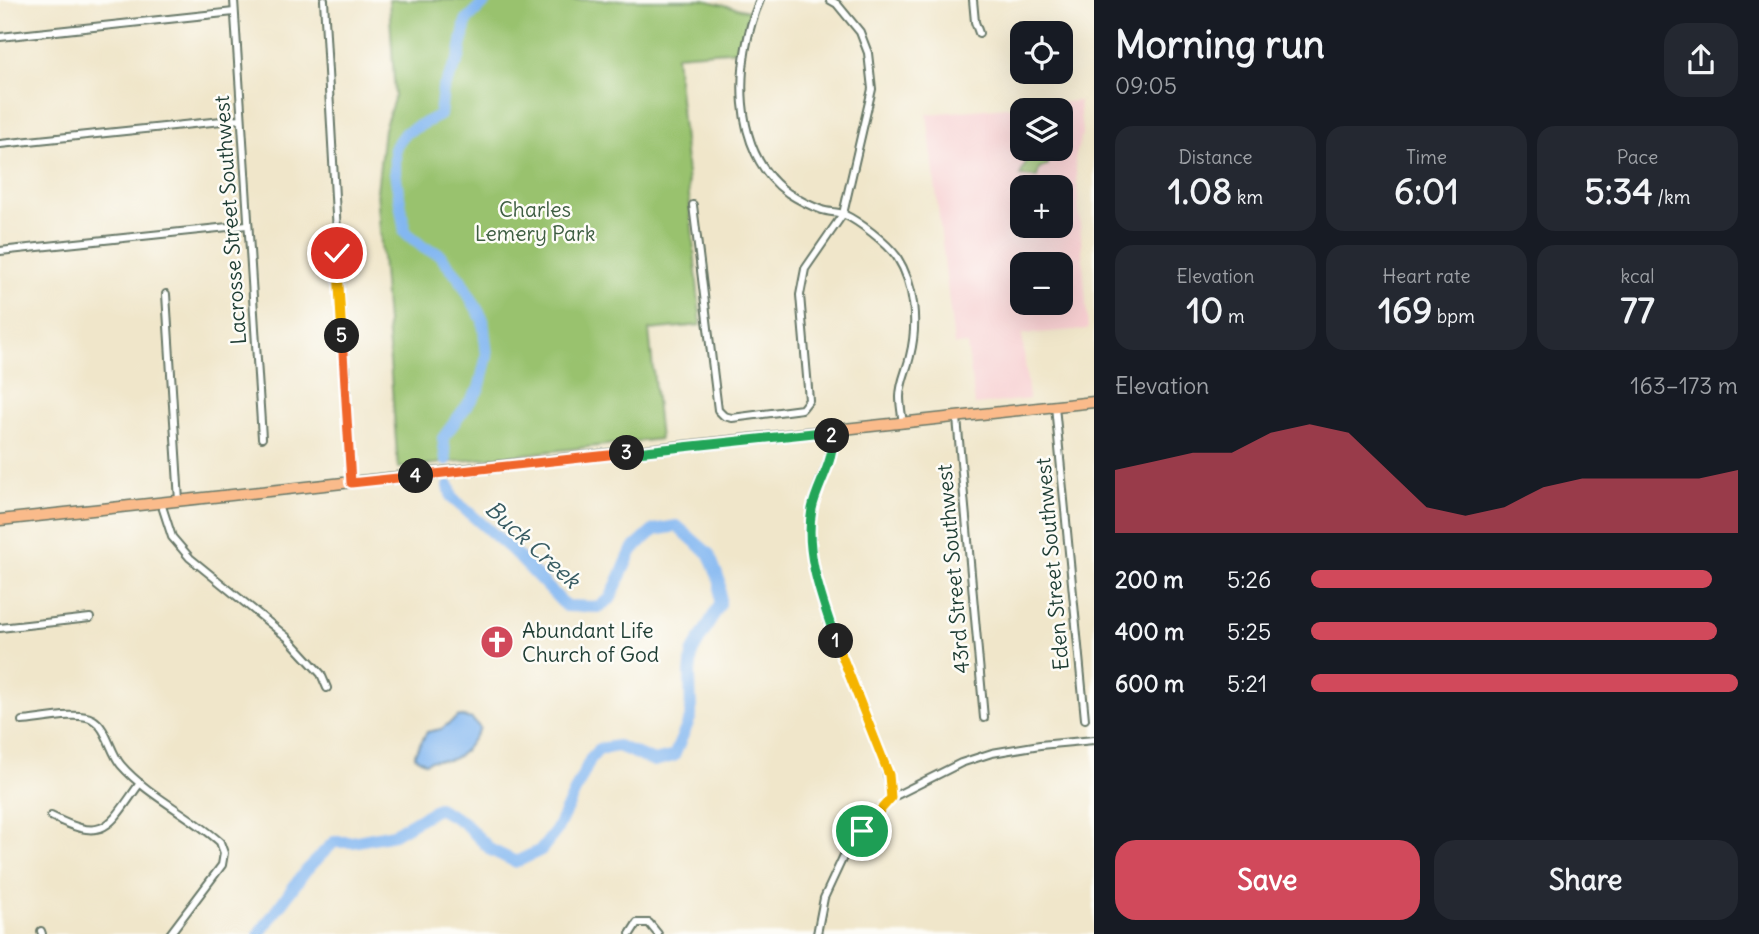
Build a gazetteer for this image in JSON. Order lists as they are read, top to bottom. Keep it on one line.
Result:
{"streets":{"street":["Lacrosse Street Southwest","Eden Street Southwest","43rd Street Southwest"]},"water":["Buck Creek"],"parks":["Charles Lemery Park"],"places":{"church":["Abundant Life Church of God"]},"page":{"heading":["Morning run","09:05"],"map_buttons":["+","−"],"stats":[["Distance","1.08 km"],["Time","6:01"],["Pace","5:34 /km"],["Elevation","10 m"],["Heart rate","169 bpm"],["kcal","77"]],"pins":["5","2","3","4","1"],"chart":["Elevation","163–173 m"],"list":[{"name":"200 m","note":"5:26"},{"name":"400 m","note":"5:25"},{"name":"600 m","note":"5:21"}],"buttons":["Save","Share"]}}
